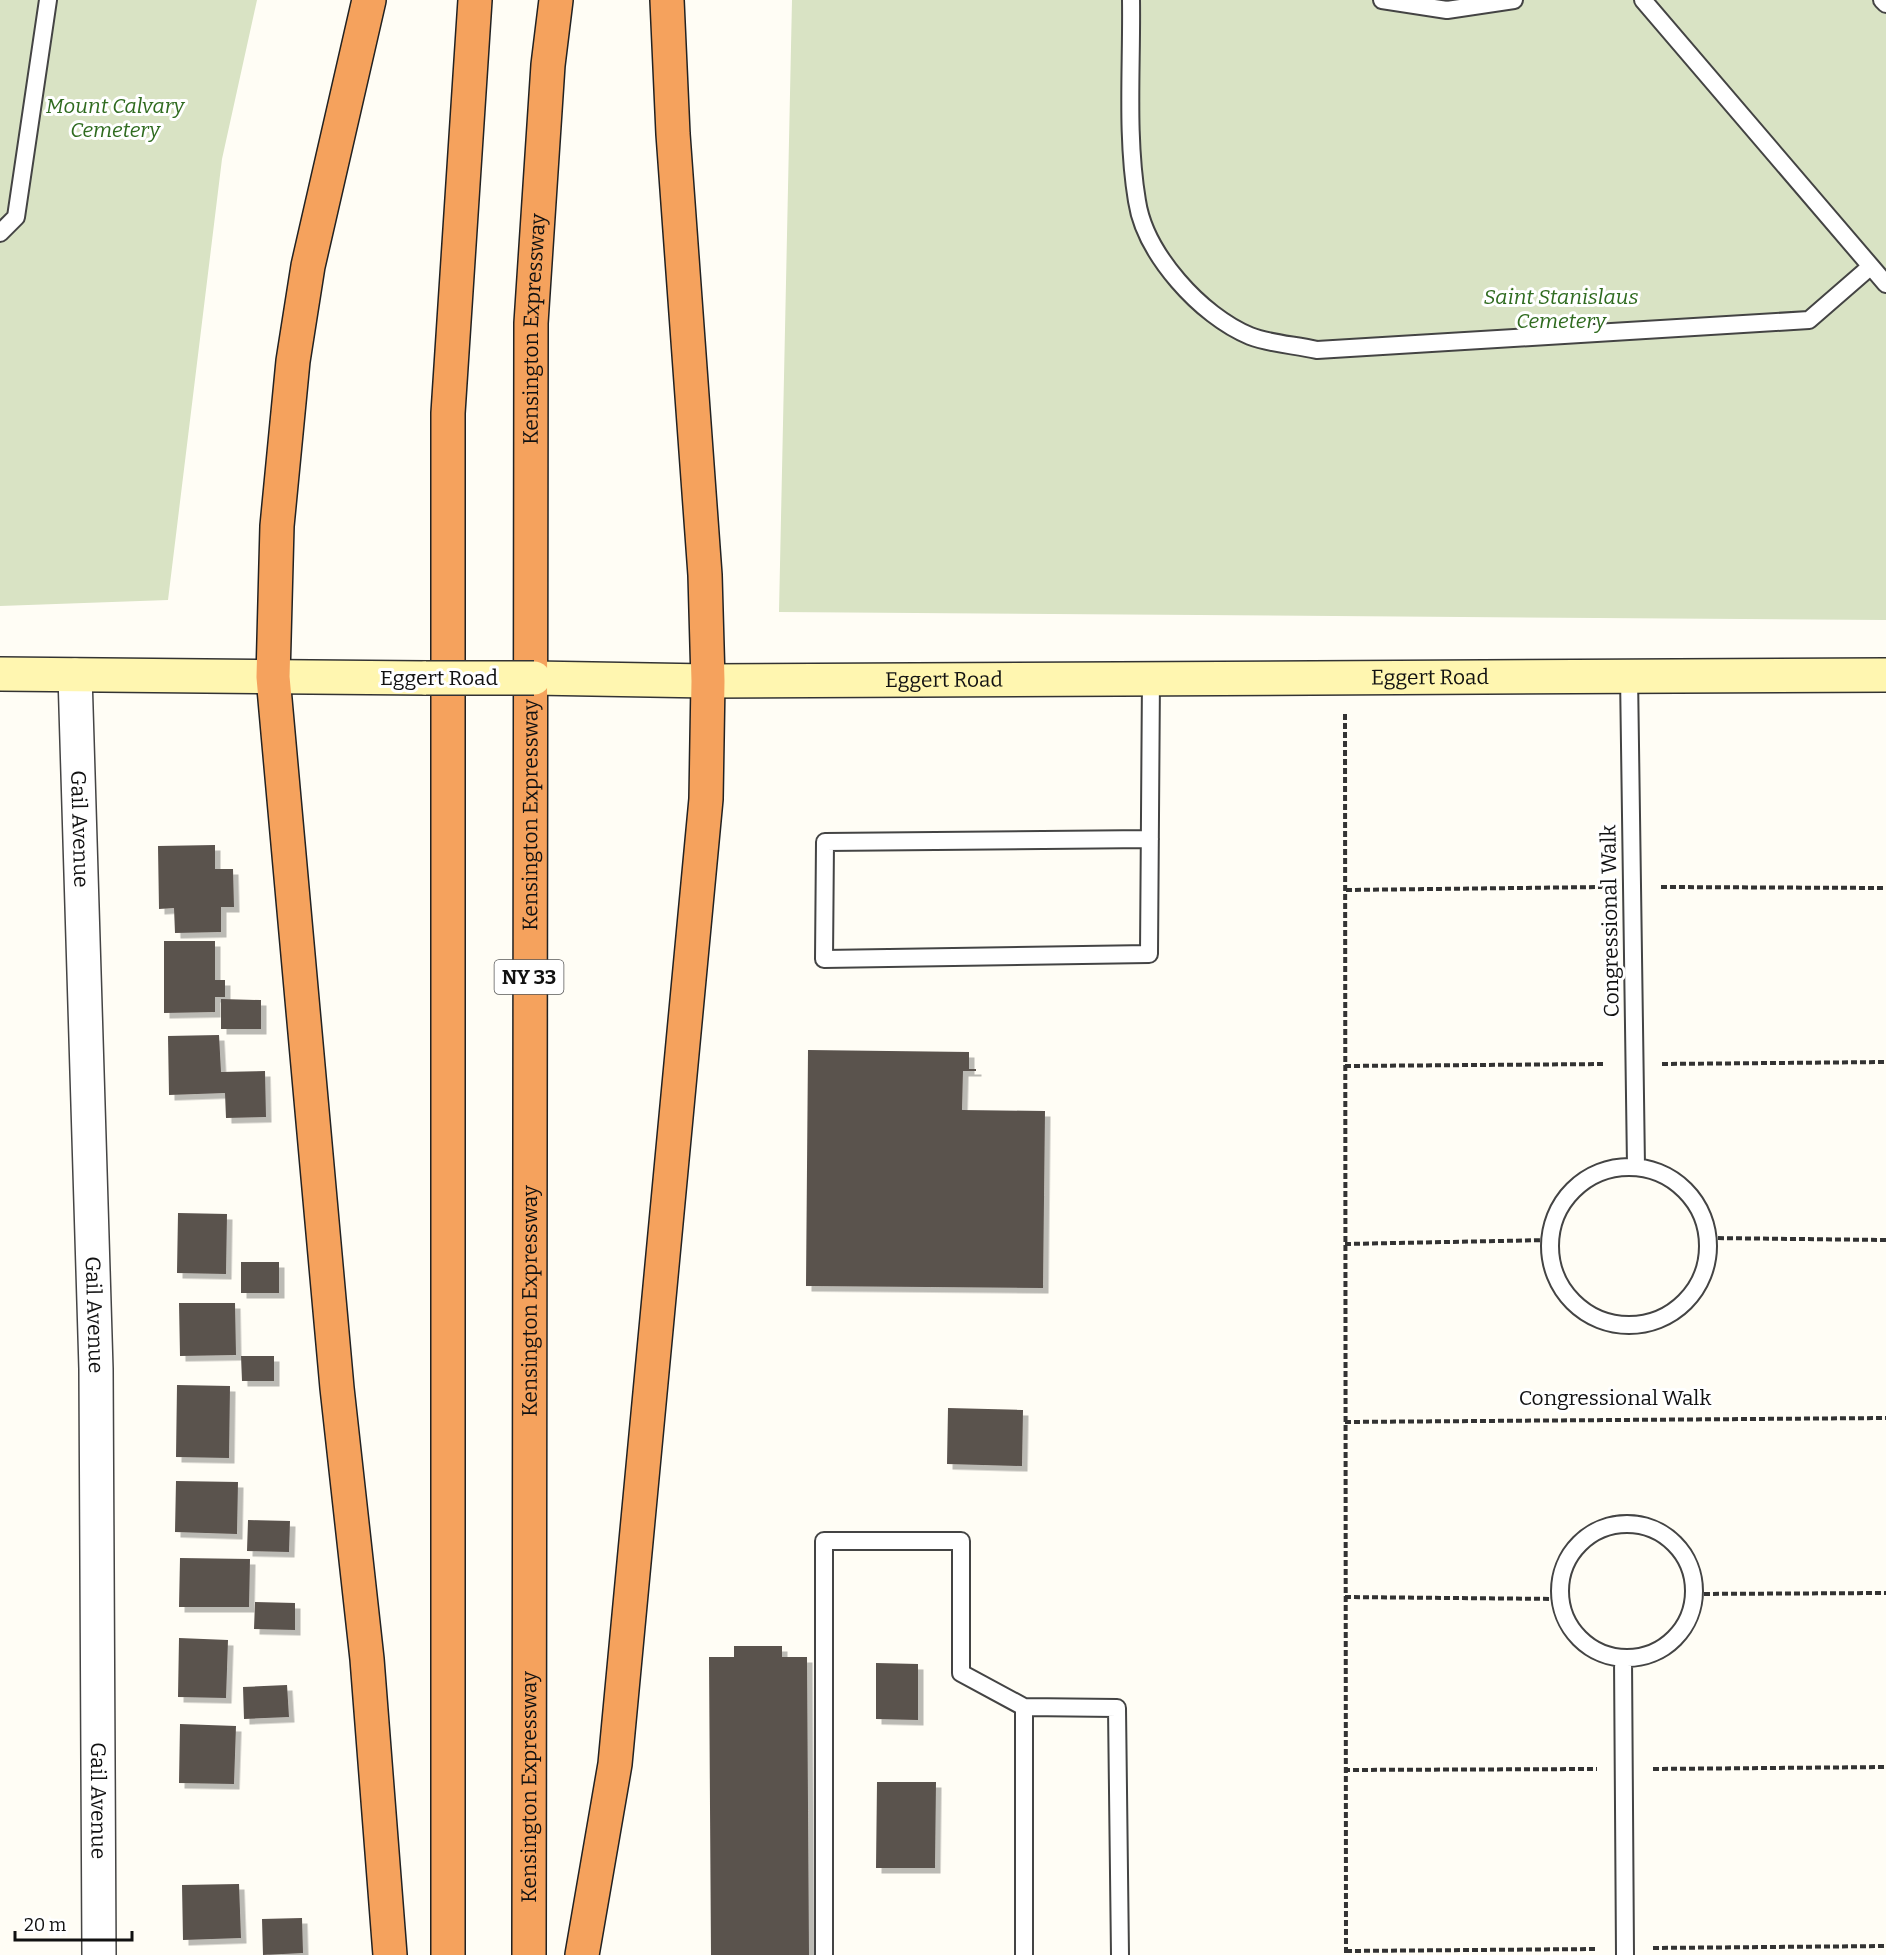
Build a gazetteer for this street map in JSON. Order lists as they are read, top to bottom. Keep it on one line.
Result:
{"streets":{"highway":["Kensington Expressway","NY 33"],"street":["Eggert Road","Gail Avenue"],"lane":["Congressional Walk"]},"crossings":[["Eggert Road","Gail Avenue"],["Eggert Road","Congressional Walk"]],"parks":["Mount Calvary Cemetery","Saint Stanislaus Cemetery"],"scale_bar":"20 m"}
